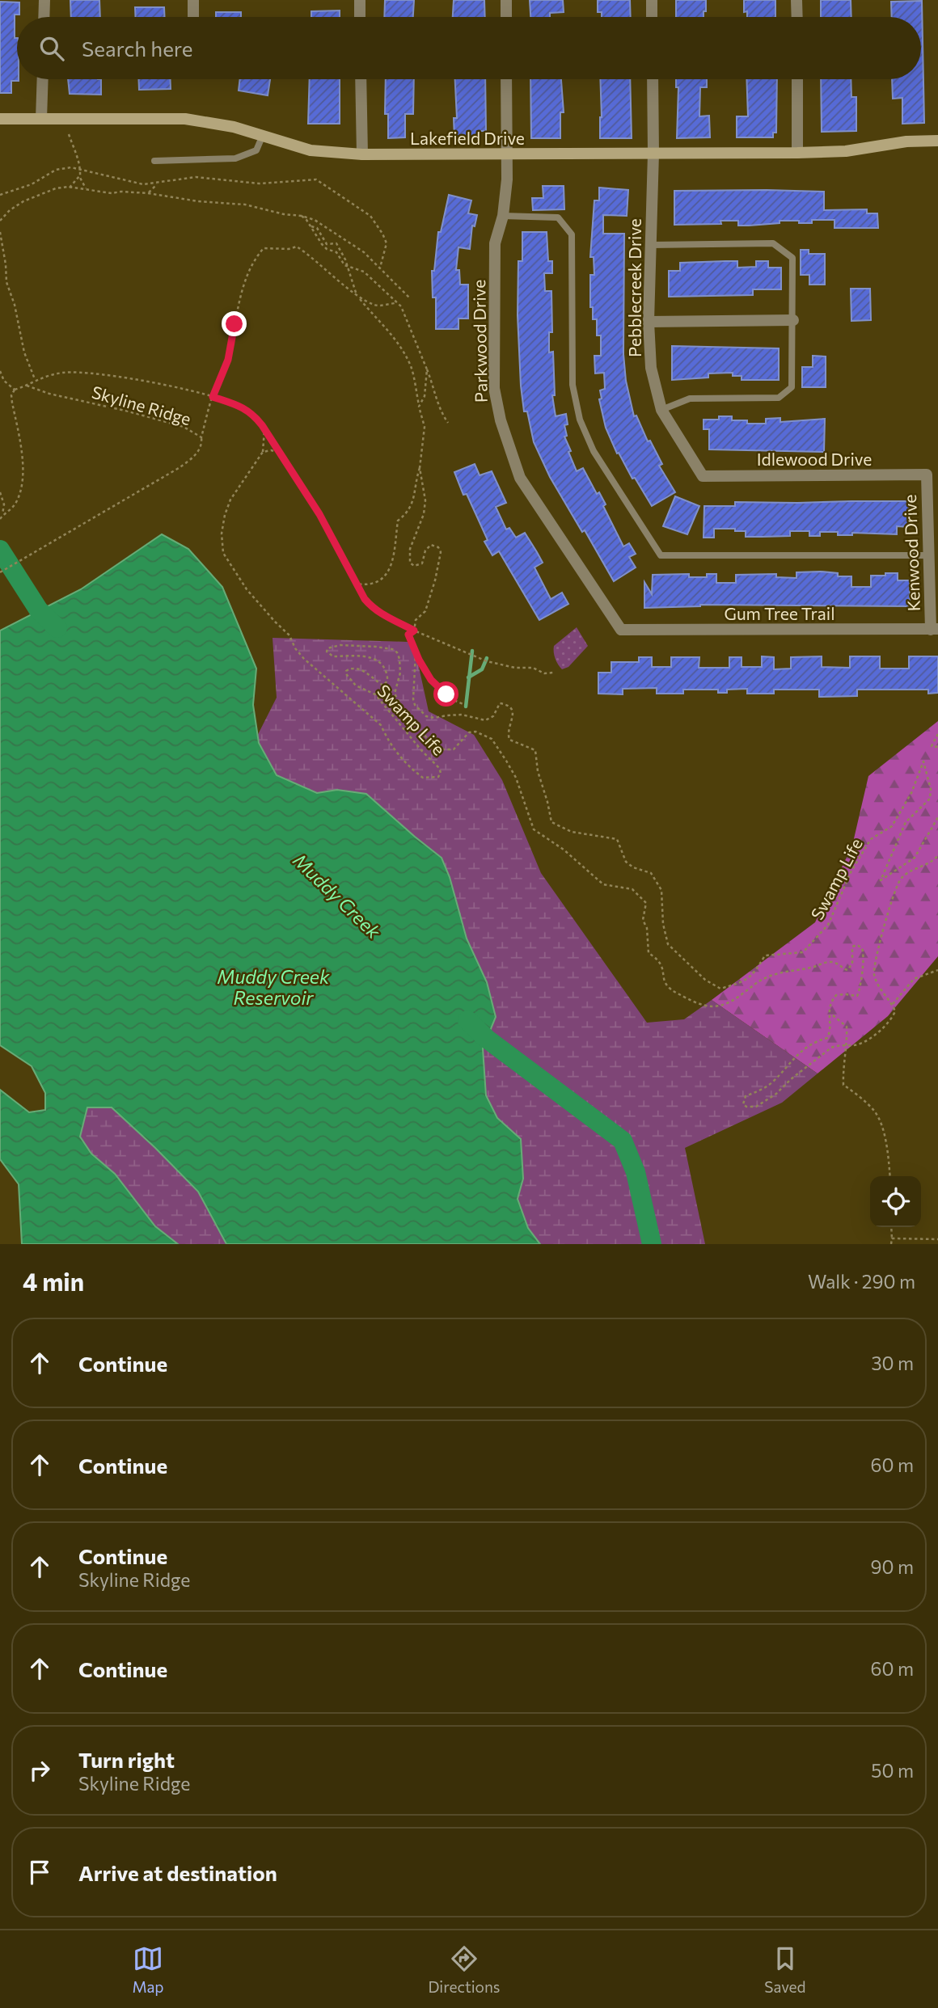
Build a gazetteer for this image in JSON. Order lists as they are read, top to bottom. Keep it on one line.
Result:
{"streets":{"street":["Lakefield Drive","Pebblecreek Drive","Parkwood Drive","Idlewood Drive","Kenwood Drive","Gum Tree Trail"],"path":["Skyline Ridge","Swamp Life"]},"crossings":[["Lakefield Drive","Pebblecreek Drive"],["Lakefield Drive","Parkwood Drive"],["Pebblecreek Drive","Idlewood Drive"],["Parkwood Drive","Gum Tree Trail"],["Idlewood Drive","Kenwood Drive"],["Kenwood Drive","Gum Tree Trail"]],"water":["Muddy Creek","Muddy Creek Reservoir"],"page":{"search":"Search here","heading":["4 min","Walk · 290 m"],"list":[["Continue","30 m"],["Continue","60 m"],["Continue","Skyline Ridge","90 m"],["Continue","60 m"],["Turn right","Skyline Ridge","50 m"],"Arrive at destination"],"nav":["Map","Directions","Saved"]}}
